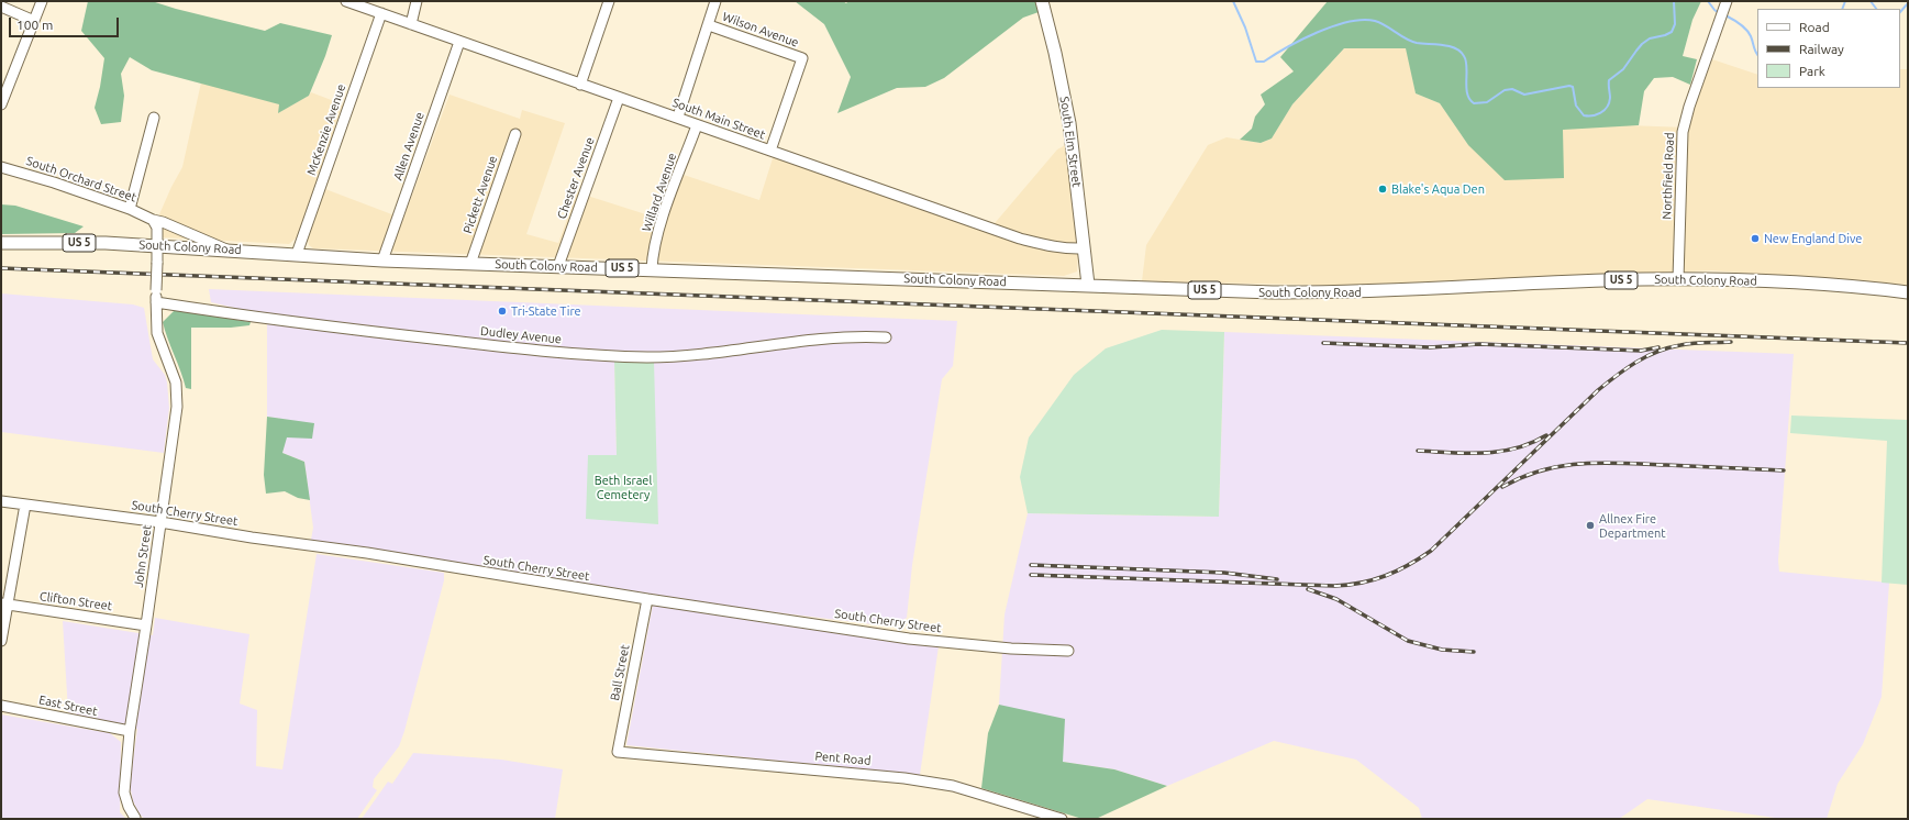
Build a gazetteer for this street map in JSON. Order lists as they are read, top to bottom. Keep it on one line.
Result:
{"streets":{"main road":["South Elm Street","US 5","South Colony Road"],"street":["Wilson Avenue","South Main Street","McKenzie Avenue","Allen Avenue","Northfield Road","Chester Avenue","South Orchard Street","Willard Avenue","Pickett Avenue","Dudley Avenue","South Cherry Street","John Street","Clifton Street","Ball Street","East Street","Pent Road"]},"crossings":[["Wilson Avenue","South Main Street"],["South Main Street","McKenzie Avenue"],["South Main Street","South Elm Street"],["South Main Street","Allen Avenue"],["South Main Street","Chester Avenue"],["South Main Street","Willard Avenue"],["McKenzie Avenue","South Colony Road"],["South Elm Street","South Colony Road"],["Allen Avenue","South Colony Road"],["Northfield Road","South Colony Road"],["Chester Avenue","South Colony Road"],["South Orchard Street","South Colony Road"],["Willard Avenue","South Colony Road"],["Pickett Avenue","South Colony Road"],["South Colony Road","John Street"],["Dudley Avenue","John Street"],["South Cherry Street","John Street"],["South Cherry Street","Ball Street"],["John Street","Clifton Street"],["John Street","East Street"],["Ball Street","Pent Road"]],"parks":["Beth Israel Cemetery"],"places":["Blake's Aqua Den","New England Dive","Tri-State Tire","Allnex Fire Department"],"legend":["Road","Railway","Park"],"scale_bar":"100 m"}
